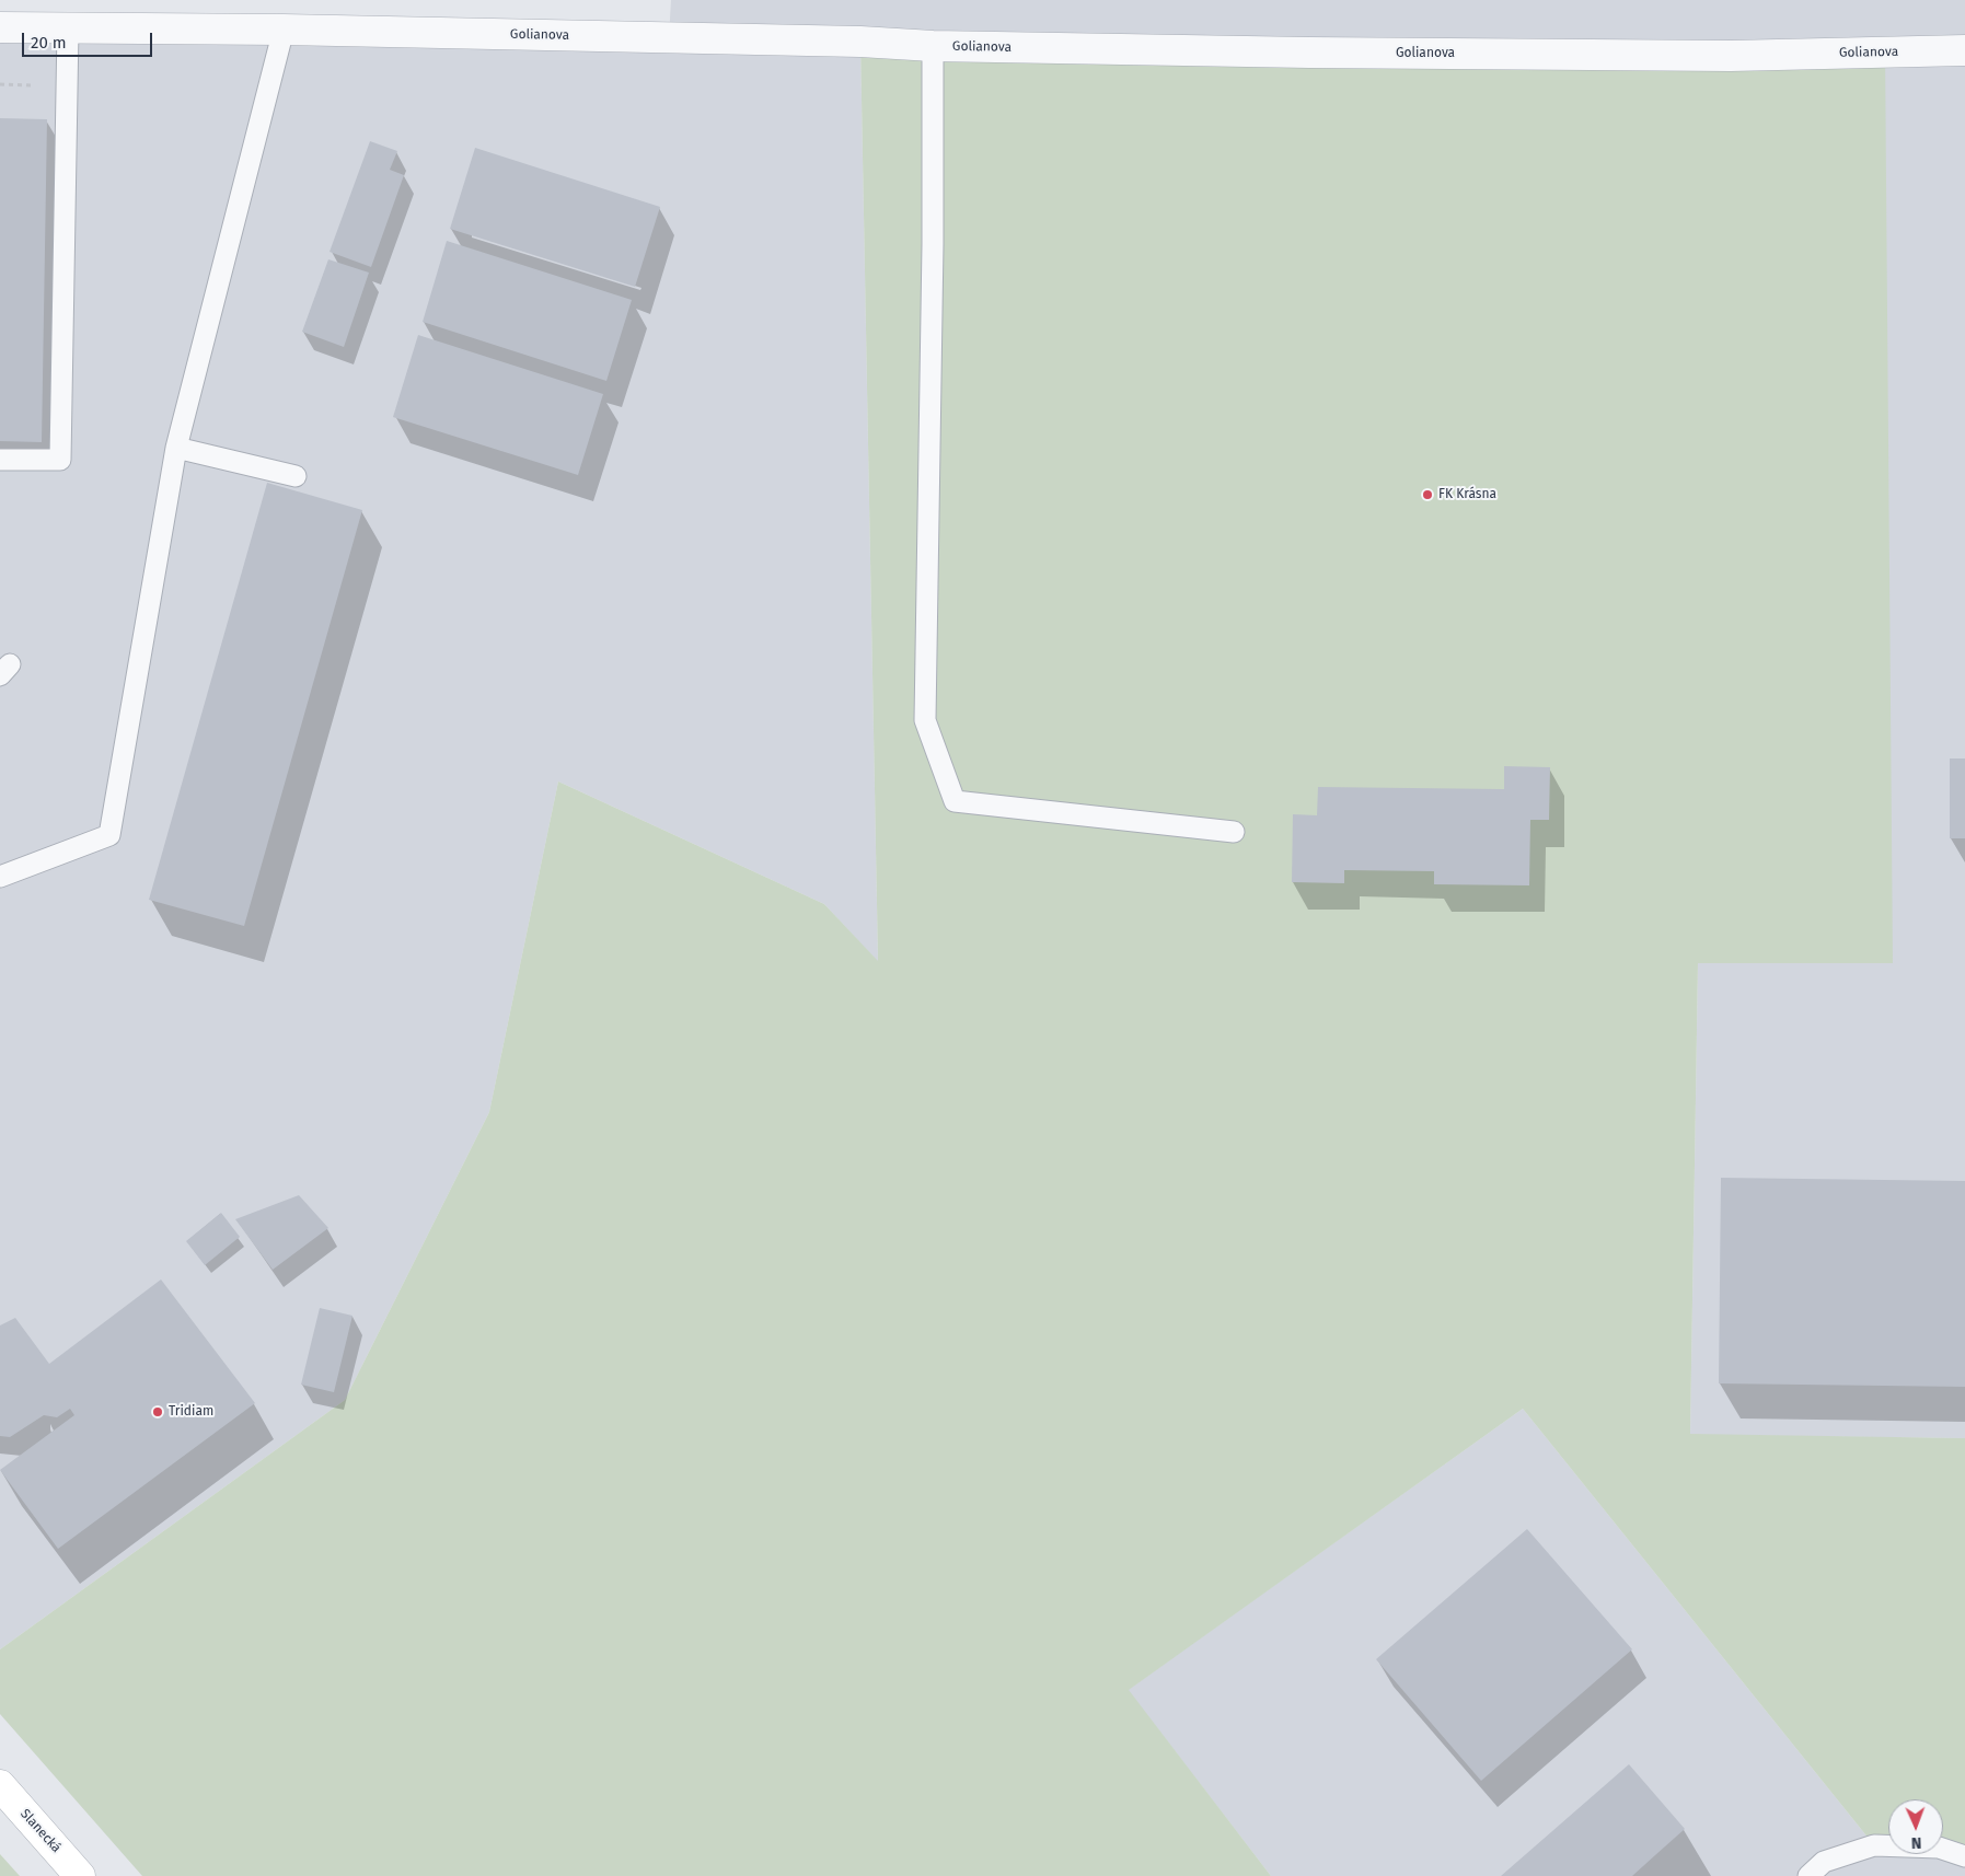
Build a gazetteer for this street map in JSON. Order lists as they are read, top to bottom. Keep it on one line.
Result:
{"streets":{"main road":["Slanecká"],"street":["Golianova"]},"places":["FK Krásna","Tridiam"],"scale_bar":"20 m","north":"bottom"}
